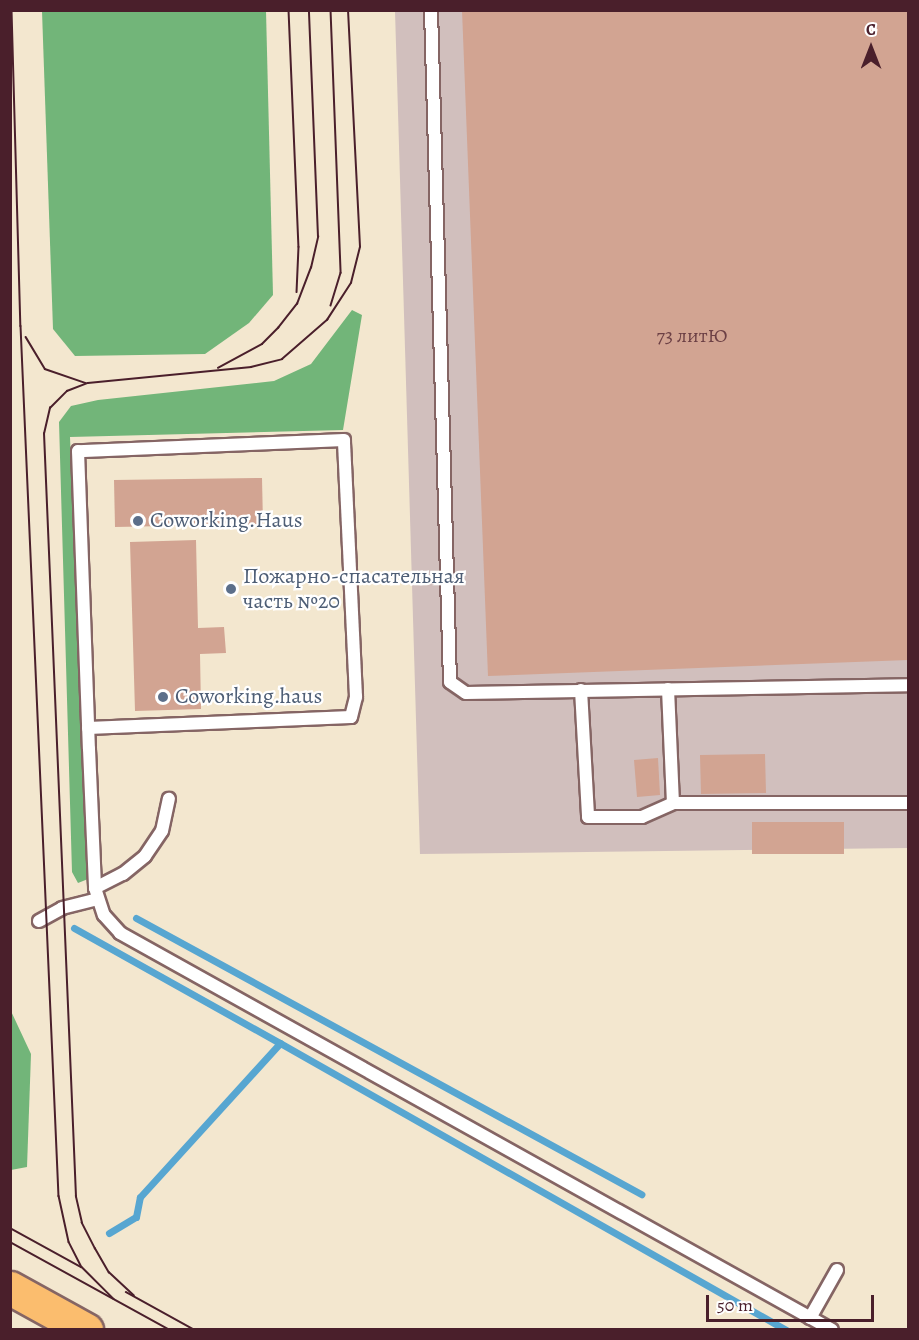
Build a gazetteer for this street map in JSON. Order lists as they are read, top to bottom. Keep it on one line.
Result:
{"places":["Coworking.Haus","Пожарно-спасательная часть №20","Coworking.haus"],"house_numbers":["73 литЮ"],"scale_bar":"50 m","north":"top"}
